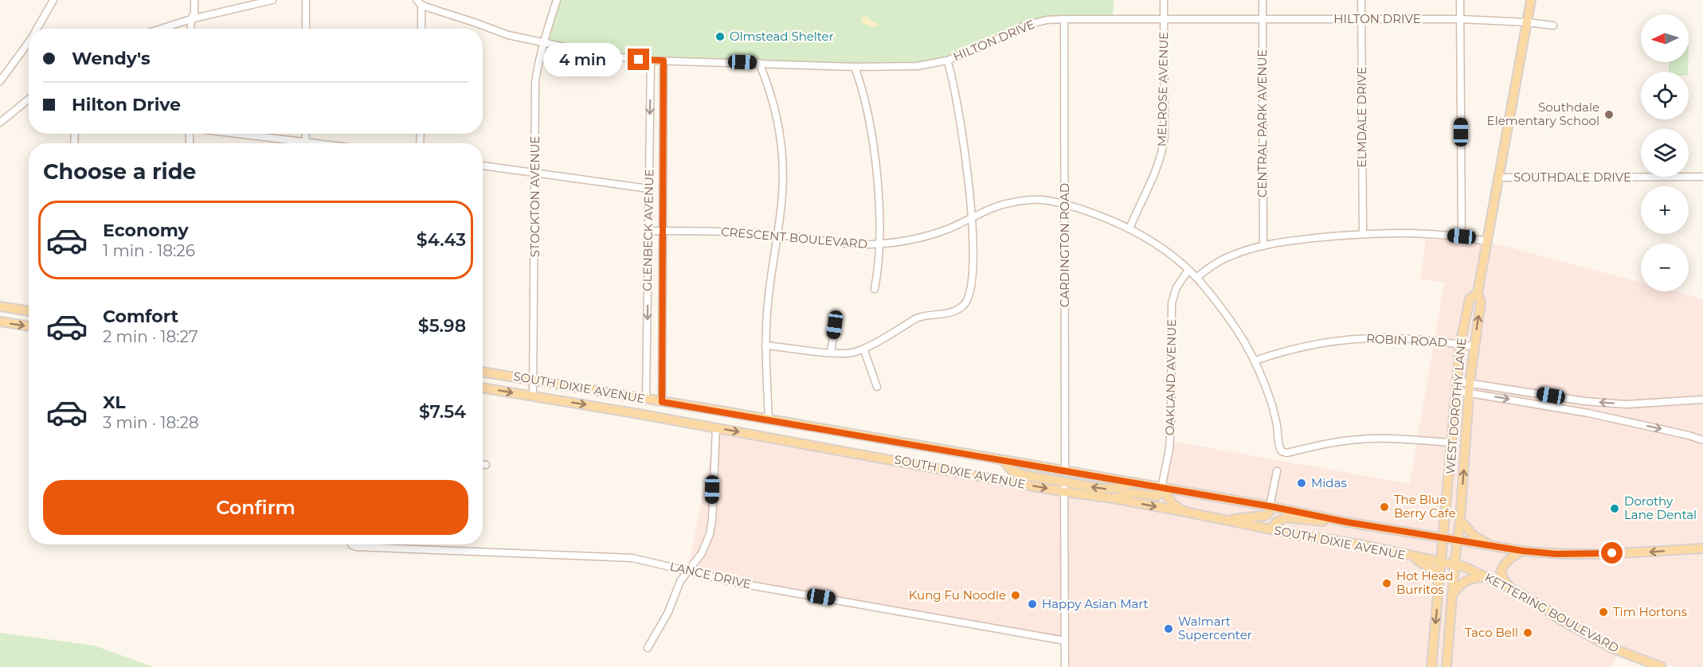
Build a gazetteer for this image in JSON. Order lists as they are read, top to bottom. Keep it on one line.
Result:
{"streets":{"main road":["SOUTH DIXIE AVENUE","WEST DOROTHY LANE","KETTERING BOULEVARD"],"street":["HILTON DRIVE","MELROSE AVENUE","ELMDALE DRIVE","CENTRAL PARK AVENUE","SOUTHDALE DRIVE","STOCKTON AVENUE","GLENBECK AVENUE","CRESCENT BOULEVARD","CARDINGTON ROAD","ROBIN ROAD","OAKLAND AVENUE","LANCE DRIVE"]},"crossings":[["HILTON DRIVE","MELROSE AVENUE"],["HILTON DRIVE","ELMDALE DRIVE"],["HILTON DRIVE","CENTRAL PARK AVENUE"],["HILTON DRIVE","STOCKTON AVENUE"],["HILTON DRIVE","GLENBECK AVENUE"],["HILTON DRIVE","CARDINGTON ROAD"],["HILTON DRIVE","WEST DOROTHY LANE"],["MELROSE AVENUE","CRESCENT BOULEVARD"],["SOUTHDALE DRIVE","WEST DOROTHY LANE"],["STOCKTON AVENUE","SOUTH DIXIE AVENUE"],["GLENBECK AVENUE","CRESCENT BOULEVARD"],["GLENBECK AVENUE","SOUTH DIXIE AVENUE"],["CRESCENT BOULEVARD","CARDINGTON ROAD"],["CRESCENT BOULEVARD","ROBIN ROAD"],["CRESCENT BOULEVARD","OAKLAND AVENUE"],["CRESCENT BOULEVARD","WEST DOROTHY LANE"],["CARDINGTON ROAD","SOUTH DIXIE AVENUE"],["ROBIN ROAD","WEST DOROTHY LANE"],["OAKLAND AVENUE","SOUTH DIXIE AVENUE"],["SOUTH DIXIE AVENUE","WEST DOROTHY LANE"],["SOUTH DIXIE AVENUE","KETTERING BOULEVARD"],["WEST DOROTHY LANE","KETTERING BOULEVARD"]],"places":["Olmstead Shelter","Southdale Elementary School","Midas","The Blue Berry Cafe","Dorothy Lane Dental","Hot Head Burritos","Kung Fu Noodle","Happy Asian Mart","Tim Hortons","Walmart Supercenter","Taco Bell"],"north":"left","page":{"map_buttons":["+","−"],"banner":["Wendy's","Hilton Drive"],"bubble":"4 min","heading":"Choose a ride","list":[{"name":"Economy","note":"1 min · 18:26","value":"$4.43"},{"name":"Comfort","note":"2 min · 18:27","value":"$5.98"},{"name":"XL","note":"3 min · 18:28","value":"$7.54"}],"buttons":"Confirm"}}
